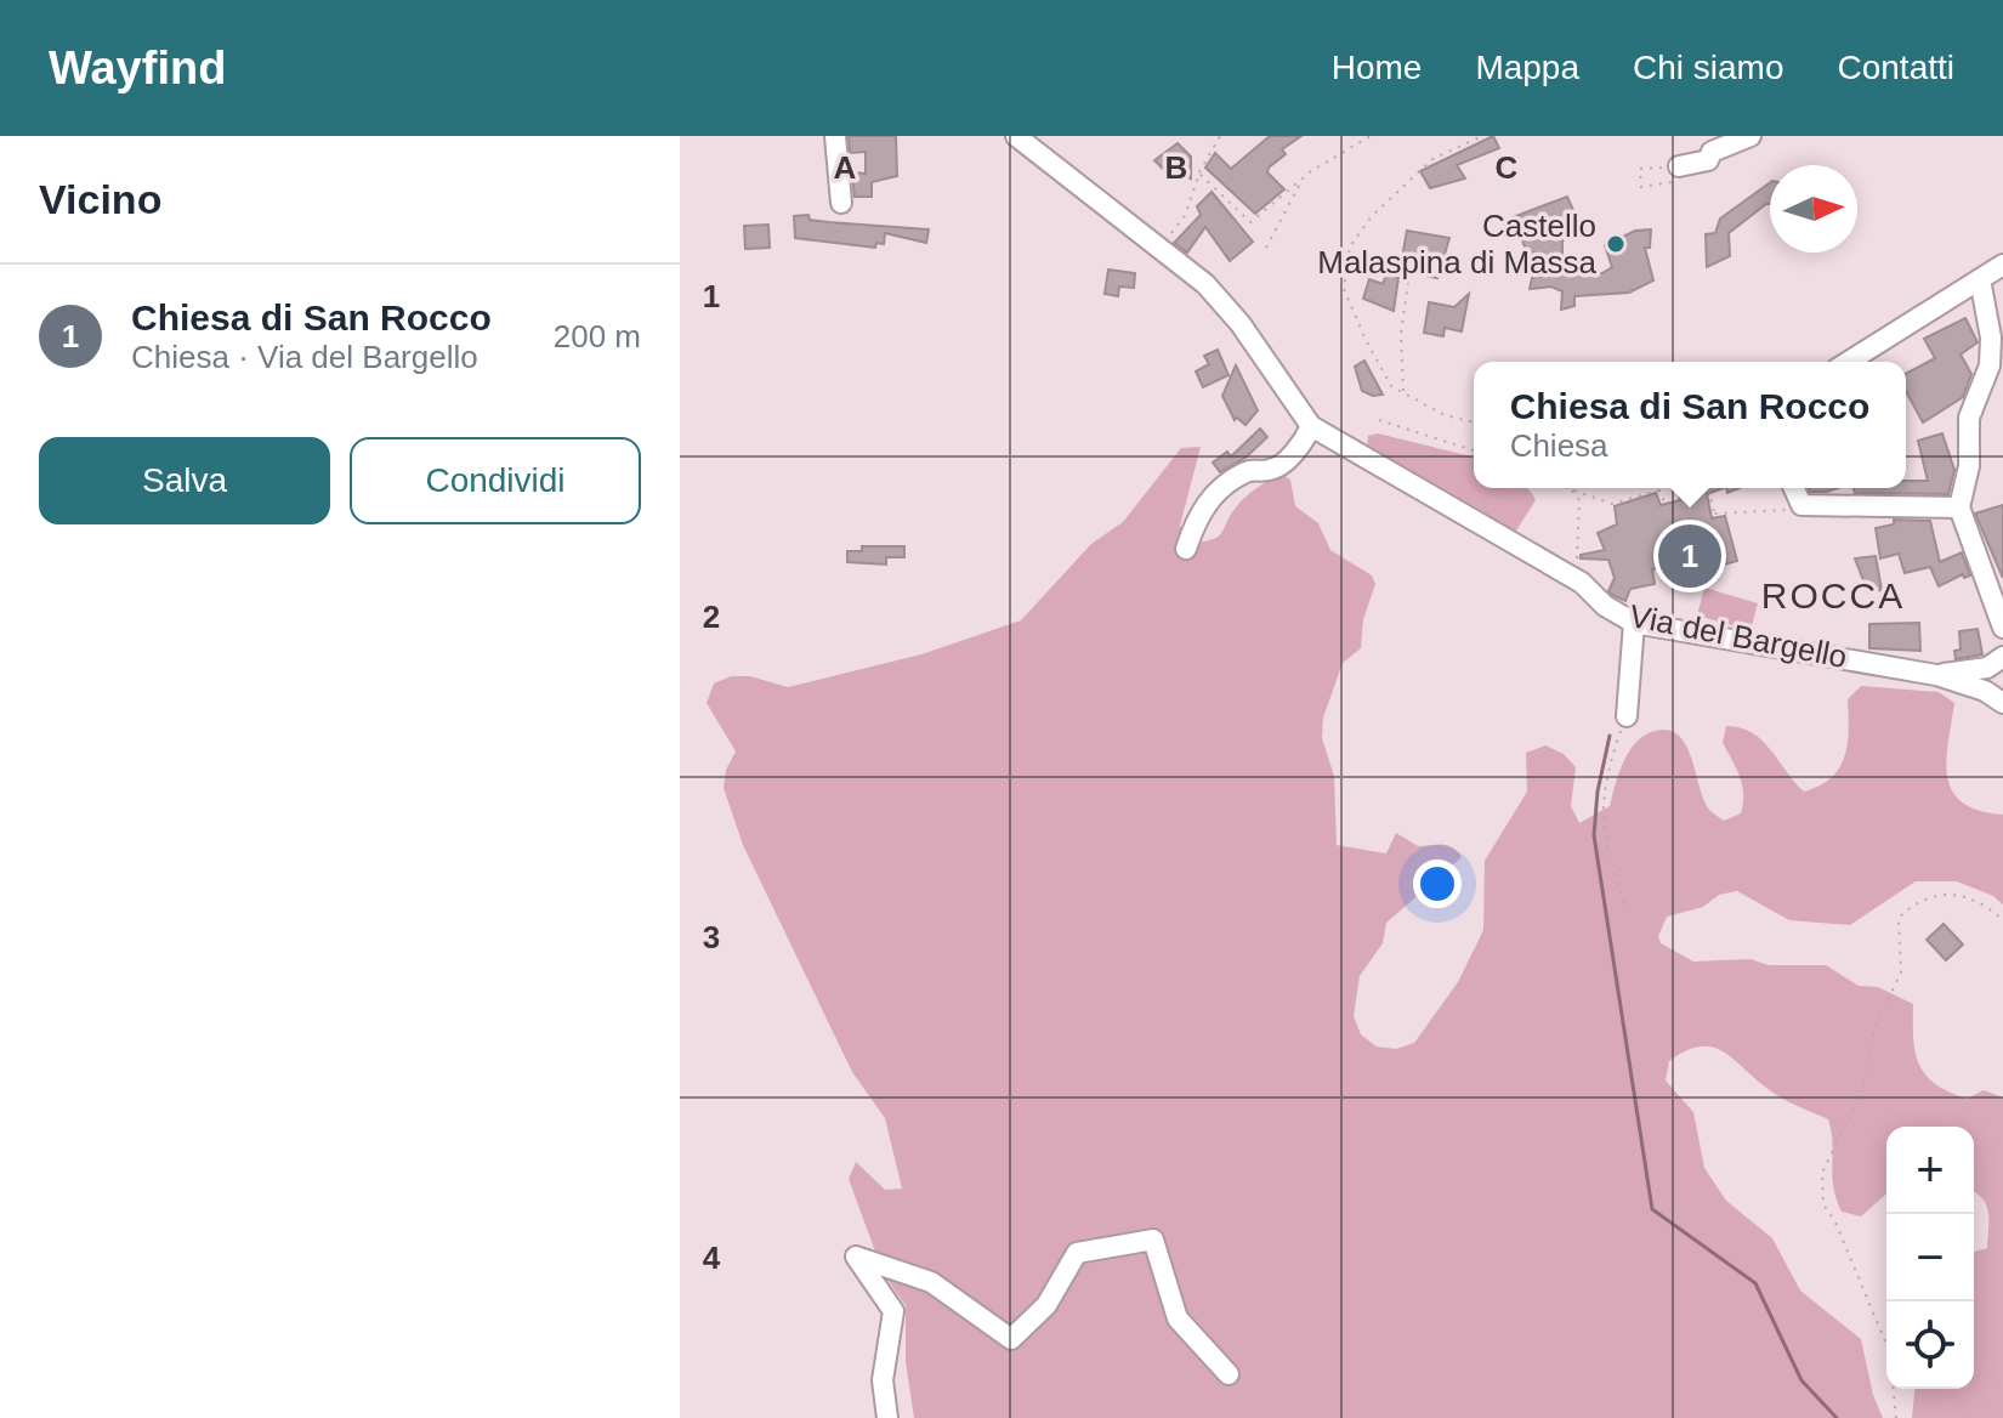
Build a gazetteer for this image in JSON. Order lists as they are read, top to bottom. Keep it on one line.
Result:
{"streets":{"street":["Via del Bargello"]},"districts":["ROCCA"],"places":["Castello Malaspina di Massa"],"north":"right","page":{"header":"Wayfind","nav":["Home","Mappa","Chi siamo","Contatti"],"heading":"Vicino","list":[{"mark":"1","name":"Chiesa di San Rocco","note":"Chiesa · Via del Bargello","value":"200 m"}],"popup":["Chiesa di San Rocco","Chiesa"],"buttons":["Salva","Condividi"],"pins":"1","map_buttons":["+","−"]},"grid":{"columns":["A","B","C"],"rows":["1","2","3","4"]}}
